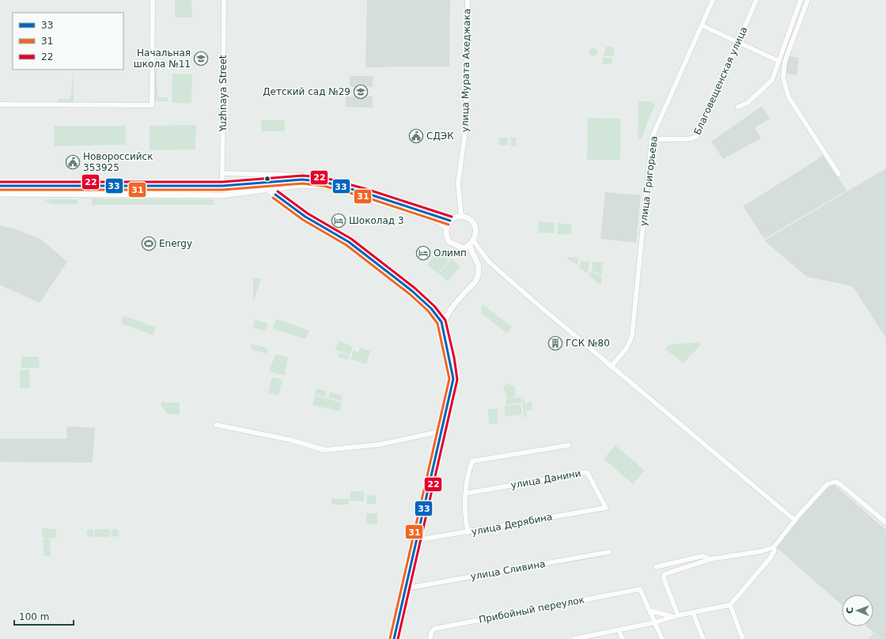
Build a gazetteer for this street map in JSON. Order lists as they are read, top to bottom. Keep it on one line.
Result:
{"streets":{"street":["улица Мурата Ахеджака","Благовещенская улица","Yuzhnaya Street","улица Григорьева","улица Данини","улица Дерябина","улица Сливина","Прибойный переулок"]},"crossings":[["Благовещенская улица","улица Григорьева"],["улица Данини","улица Дерябина"]],"places":{"school or university":["Начальная школа №11","Детский сад №29"],"public building":["СДЭК","Новороссийск 353925"],"hotel":["Шоколад 3","Олимп"],"sports":["Energy"],"building":["ГСК №80"]},"lines":["transit line 22","transit line 33","transit line 31"],"legend":["33","31","22"],"scale_bar":"100 m","north":"left"}
